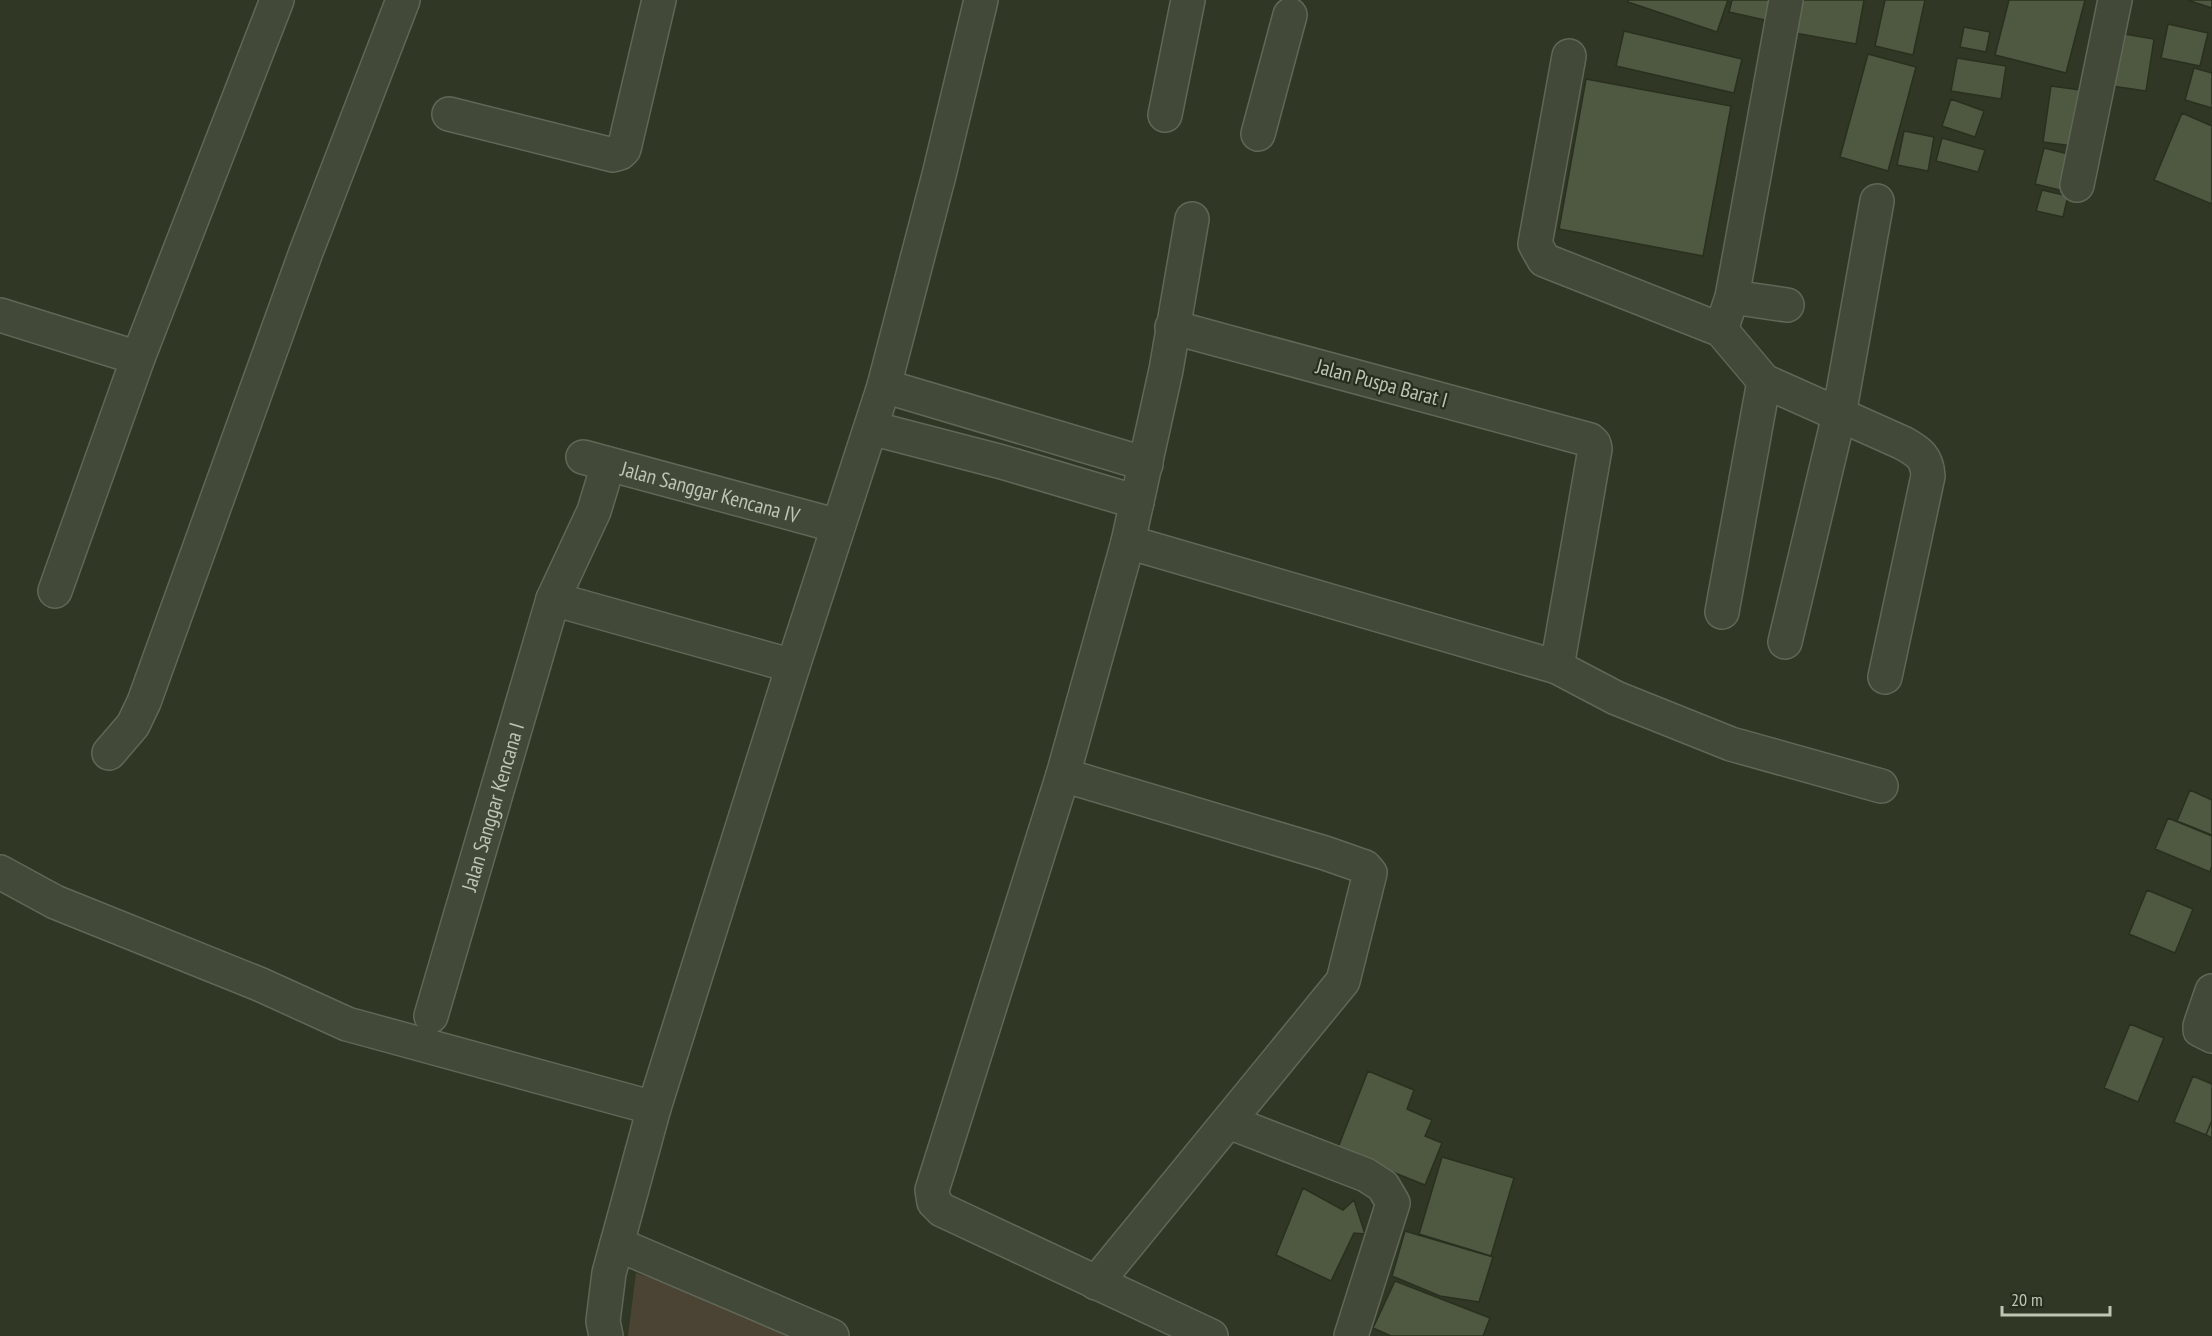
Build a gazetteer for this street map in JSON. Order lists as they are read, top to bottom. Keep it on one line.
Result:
{"streets":{"street":["Jalan Puspa Barat I","Jalan Sanggar Kencana IV","Jalan Sanggar Kencana I"]},"crossings":[["Jalan Sanggar Kencana IV","Jalan Sanggar Kencana I"]],"scale_bar":"20 m"}
